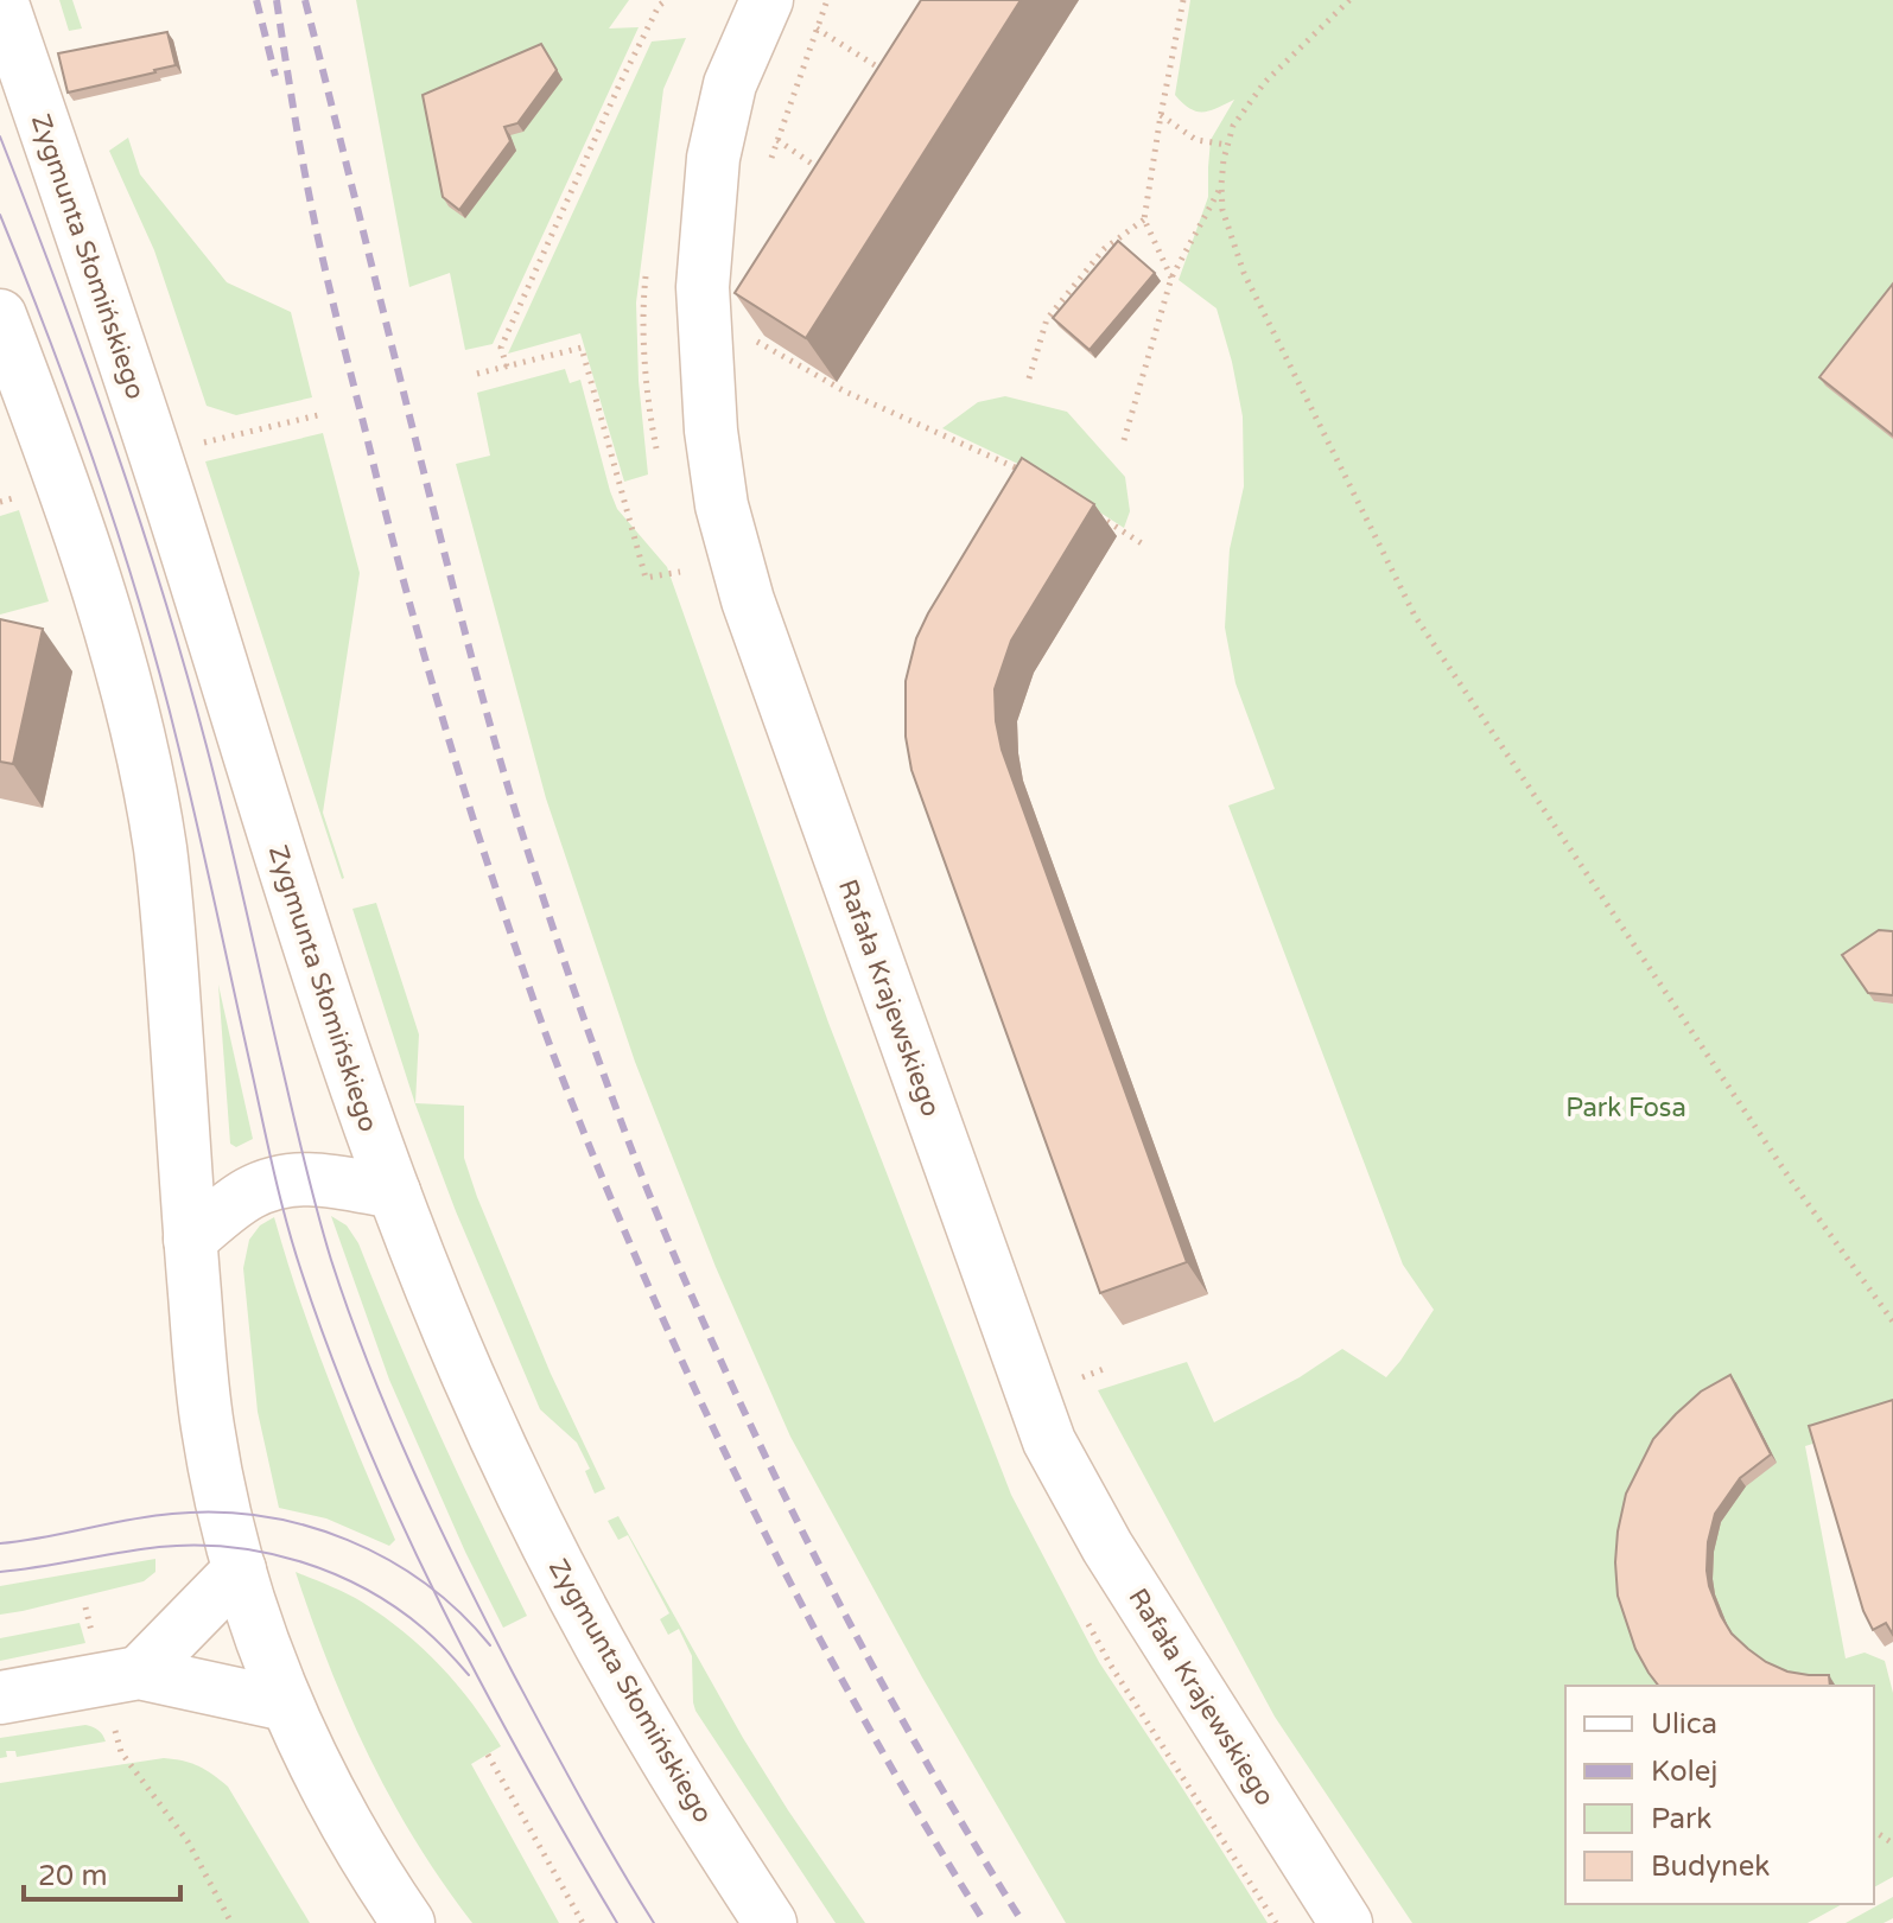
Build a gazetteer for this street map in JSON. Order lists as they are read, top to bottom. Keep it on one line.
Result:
{"streets":{"main road":["Zygmunta Słomińskiego","Rafała Krajewskiego"]},"parks":["Park Fosa"],"legend":["Ulica","Kolej","Park","Budynek"],"scale_bar":"20 m"}
